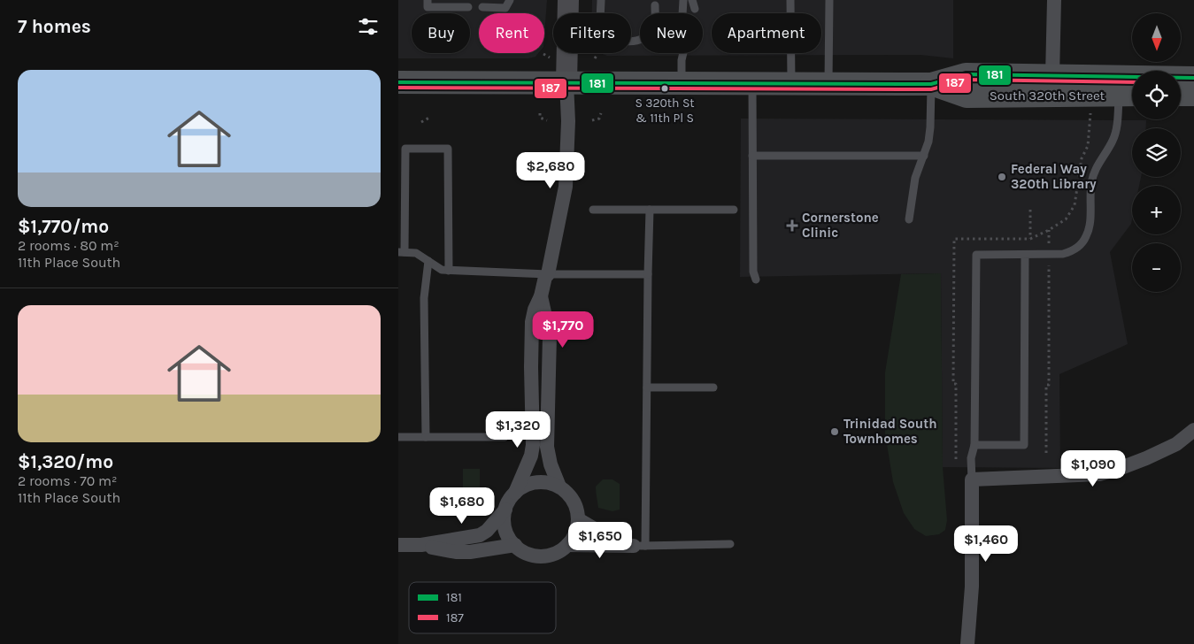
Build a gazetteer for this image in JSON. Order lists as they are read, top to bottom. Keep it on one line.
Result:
{"streets":{"main road":["South 320th Street"]},"places":{"other":["S 320th St & 11th Pl S","Federal Way 320th Library","Trinidad South Townhomes"],"health":["Cornerstone Clinic"]},"lines":["transit line 181","transit line 187"],"legend":["181","187"],"north":"bottom","page":{"heading":"7 homes","map_buttons":["+","−"],"chip":["Buy","Rent","Filters","New","Apartment"],"list":[{"name":"$1,770/mo","note":"2 rooms · 80 m² · 11th Place South"},{"name":"$1,320/mo","note":"2 rooms · 70 m² · 11th Place South"}],"price":["$2,680","$1,770","$1,320","$1,090","$1,680","$1,650","$1,460"]}}
